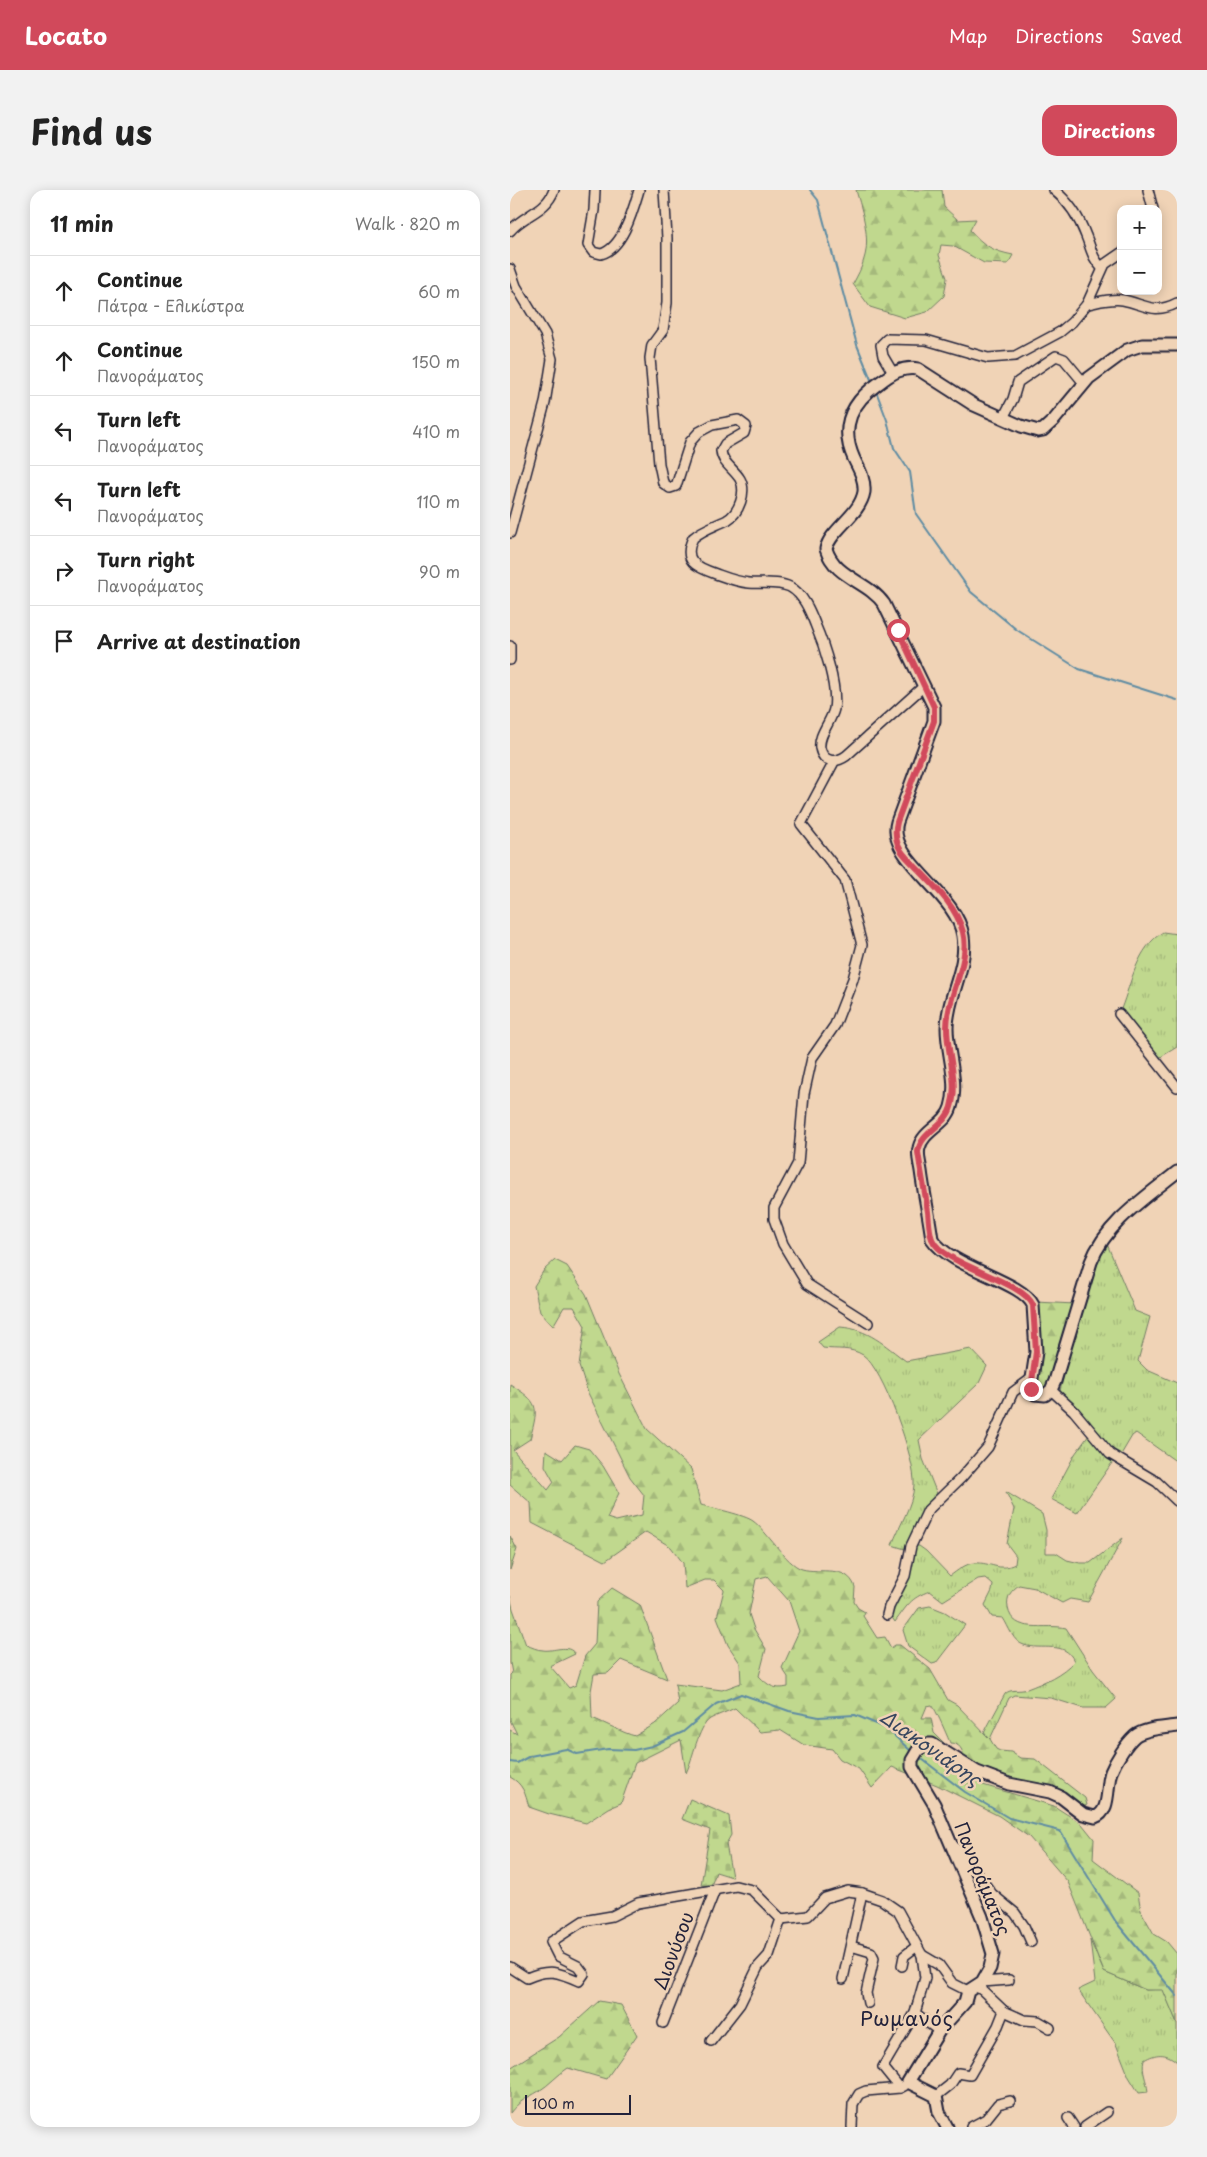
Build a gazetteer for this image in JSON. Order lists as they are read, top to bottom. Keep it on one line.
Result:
{"streets":{"main road":["Πανοράματος"],"street":["Διονύσου"]},"districts":["Ρωμανός"],"water":["Διακονιάρης"],"scale_bar":"100 m","page":{"header":"Locato","nav":["Map","Directions","Saved"],"title":"Find us","buttons":"Directions","heading":["11 min","Walk · 820 m"],"map_buttons":["+","−"],"list":[["Continue","Πάτρα - Ελικίστρα","60 m"],["Continue","Πανοράματος","150 m"],["Turn left","Πανοράματος","410 m"],["Turn left","Πανοράματος","110 m"],["Turn right","Πανοράματος","90 m"],"Arrive at destination"],"scale":"100 m"}}
